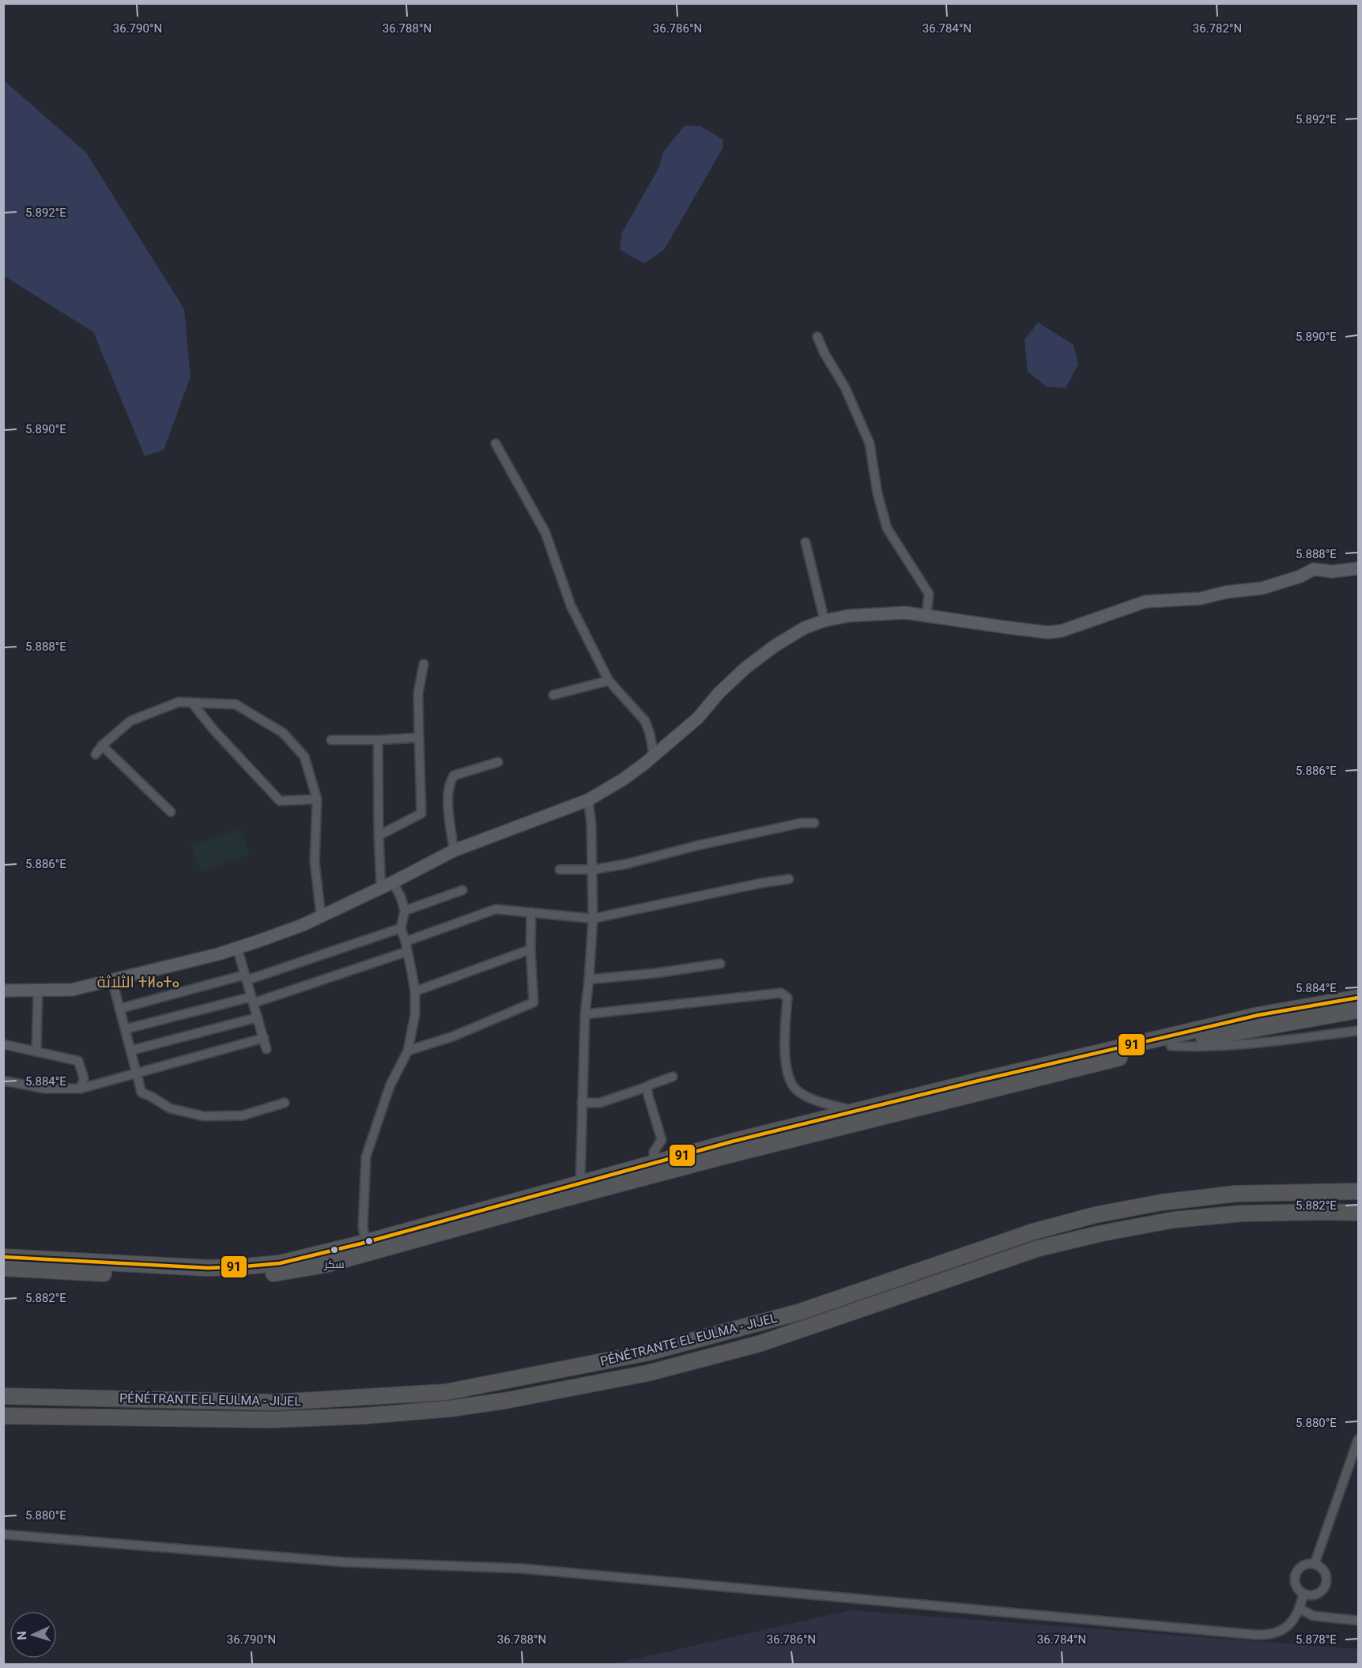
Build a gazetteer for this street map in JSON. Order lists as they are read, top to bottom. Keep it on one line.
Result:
{"streets":{"highway":["PÉNÉTRANTE EL EULMA - JIJEL"]},"districts":["الثلاثة ⵜⵍⴰⵜⴰ"],"places":["سكر"],"lines":["transit line 91"],"north":"left","coordinates":["36.790°N","36.788°N","36.786°N","36.784°N","36.782°N","5.892°E","5.890°E","5.888°E","5.886°E","5.884°E","5.882°E","5.880°E","5.878°E"]}
